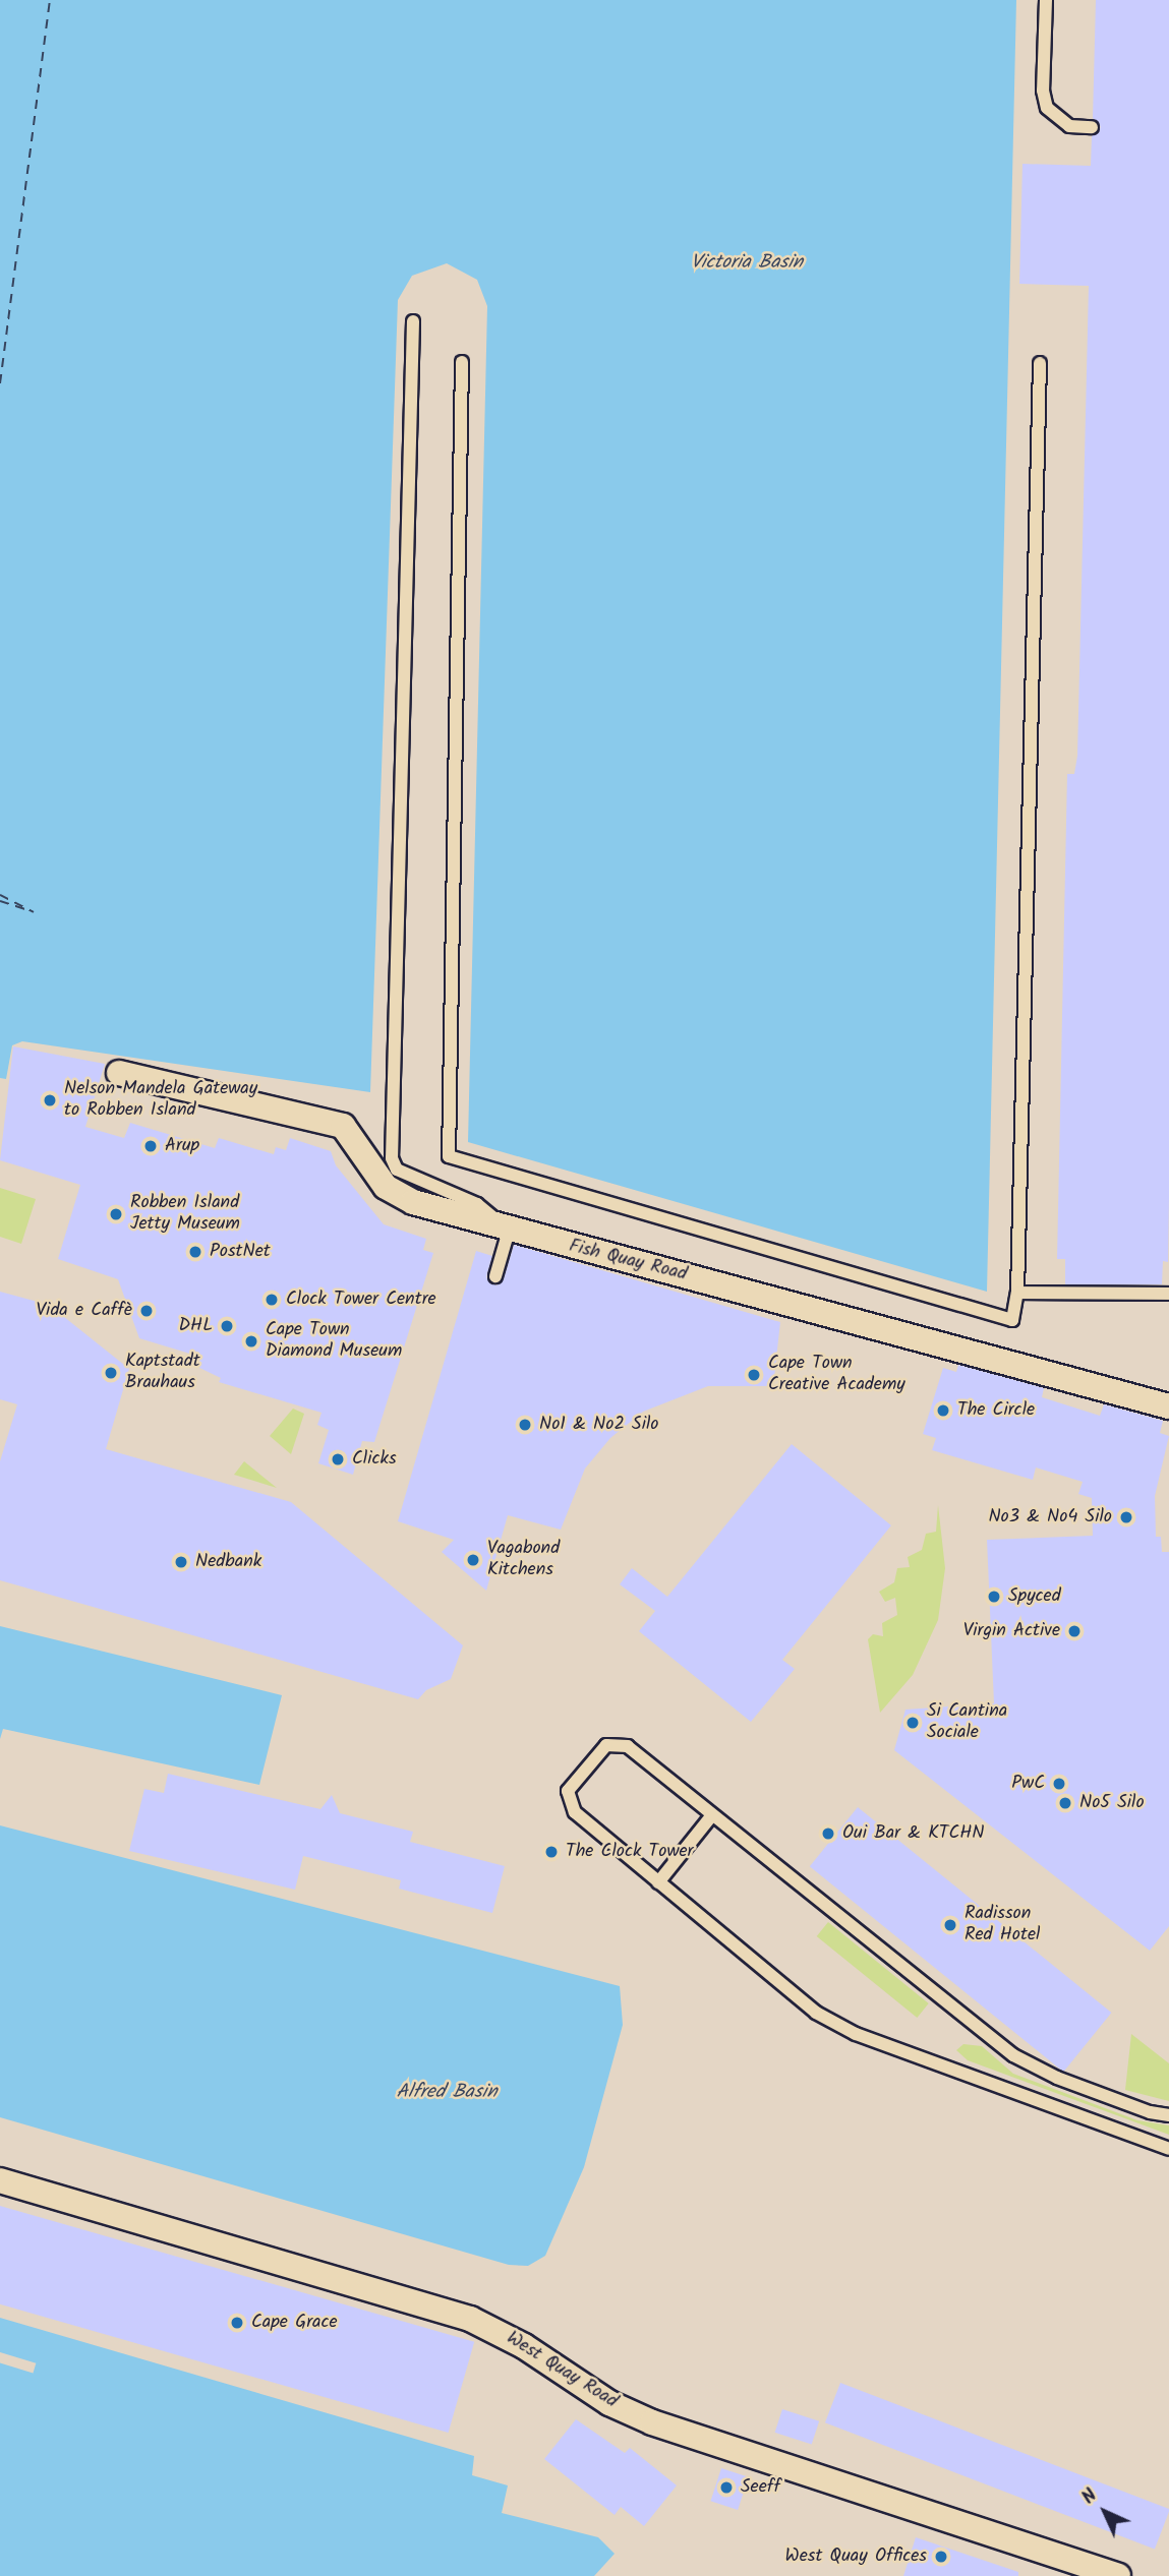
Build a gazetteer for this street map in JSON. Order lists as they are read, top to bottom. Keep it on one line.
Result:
{"streets":{"street":["Fish Quay Road","West Quay Road"]},"water":["Victoria Basin","Alfred Basin"],"places":["Nelson Mandela Gateway to Robben Island","Arup","Robben Island Jetty Museum","PostNet","Clock Tower Centre","Vida e Caffè","DHL","Cape Town Diamond Museum","Kaptstadt Brauhaus","Cape Town Creative Academy","The Circle","No1 & No2 Silo","Clicks","No3 & No4 Silo","Vagabond Kitchens","Nedbank","Spyced","Virgin Active","Si Cantina Sociale","PwC","No5 Silo","Oui Bar & KTCHN","The Clock Tower","Radisson Red Hotel","Cape Grace","Seeff","West Quay Offices"],"north":"top left"}
